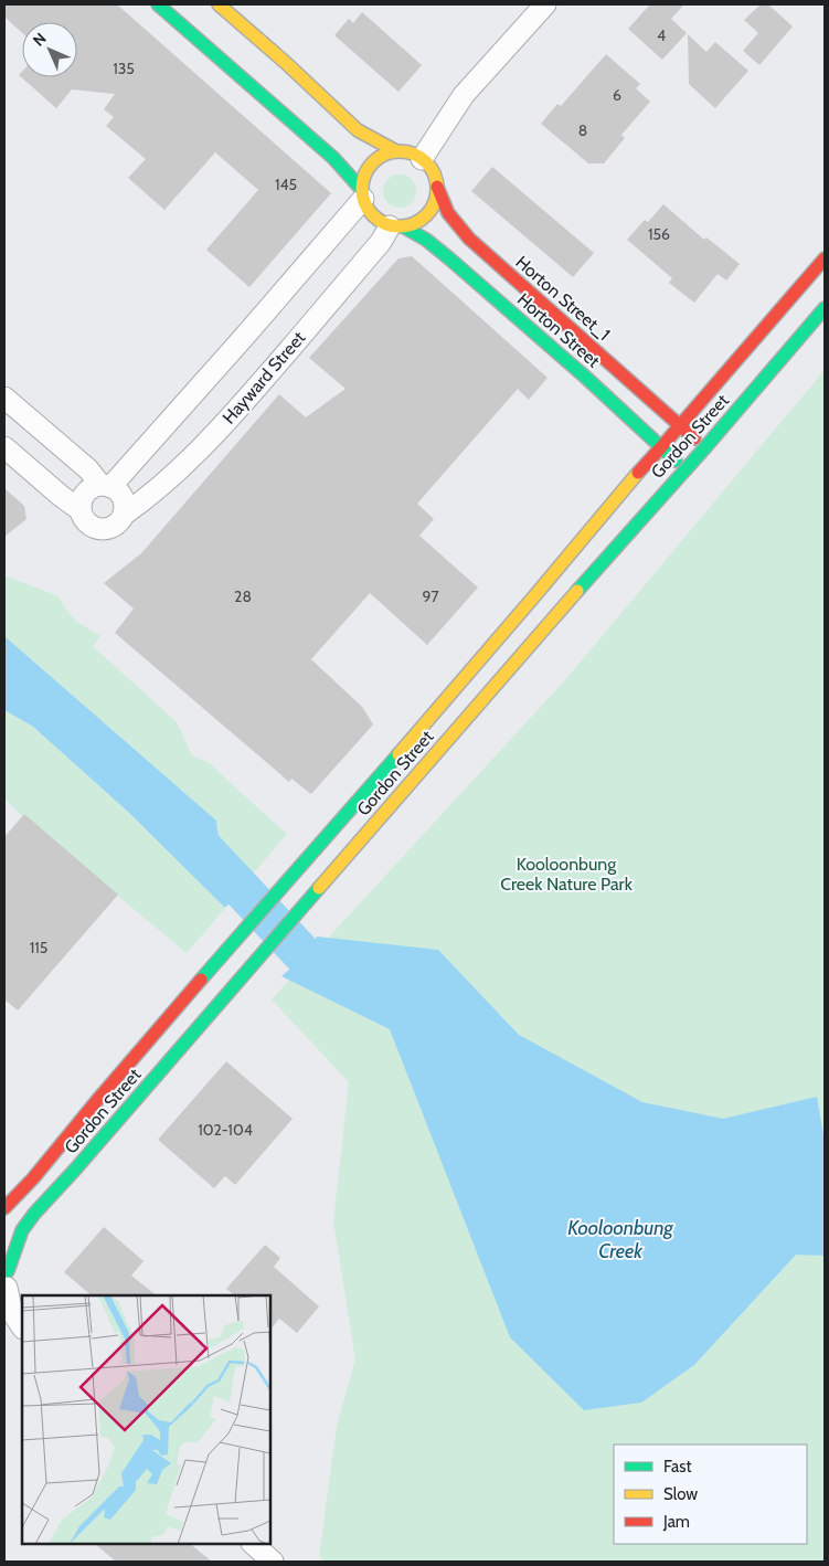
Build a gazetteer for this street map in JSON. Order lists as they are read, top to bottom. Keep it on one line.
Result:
{"streets":{"main road":["Horton Street_1","Horton Street","Gordon Street"],"street":["Hayward Street"]},"crossings":[["Horton Street_1","Horton Street"],["Horton Street_1","Hayward Street"],["Horton Street_1","Gordon Street"],["Horton Street","Hayward Street"],["Horton Street","Gordon Street"]],"water":["Kooloonbung Creek"],"parks":["Kooloonbung Creek Nature Park"],"house_numbers":["4","135","6","8","145","156","28","97","115","102-104"],"legend":["Fast","Slow","Jam"],"north":"top left"}
